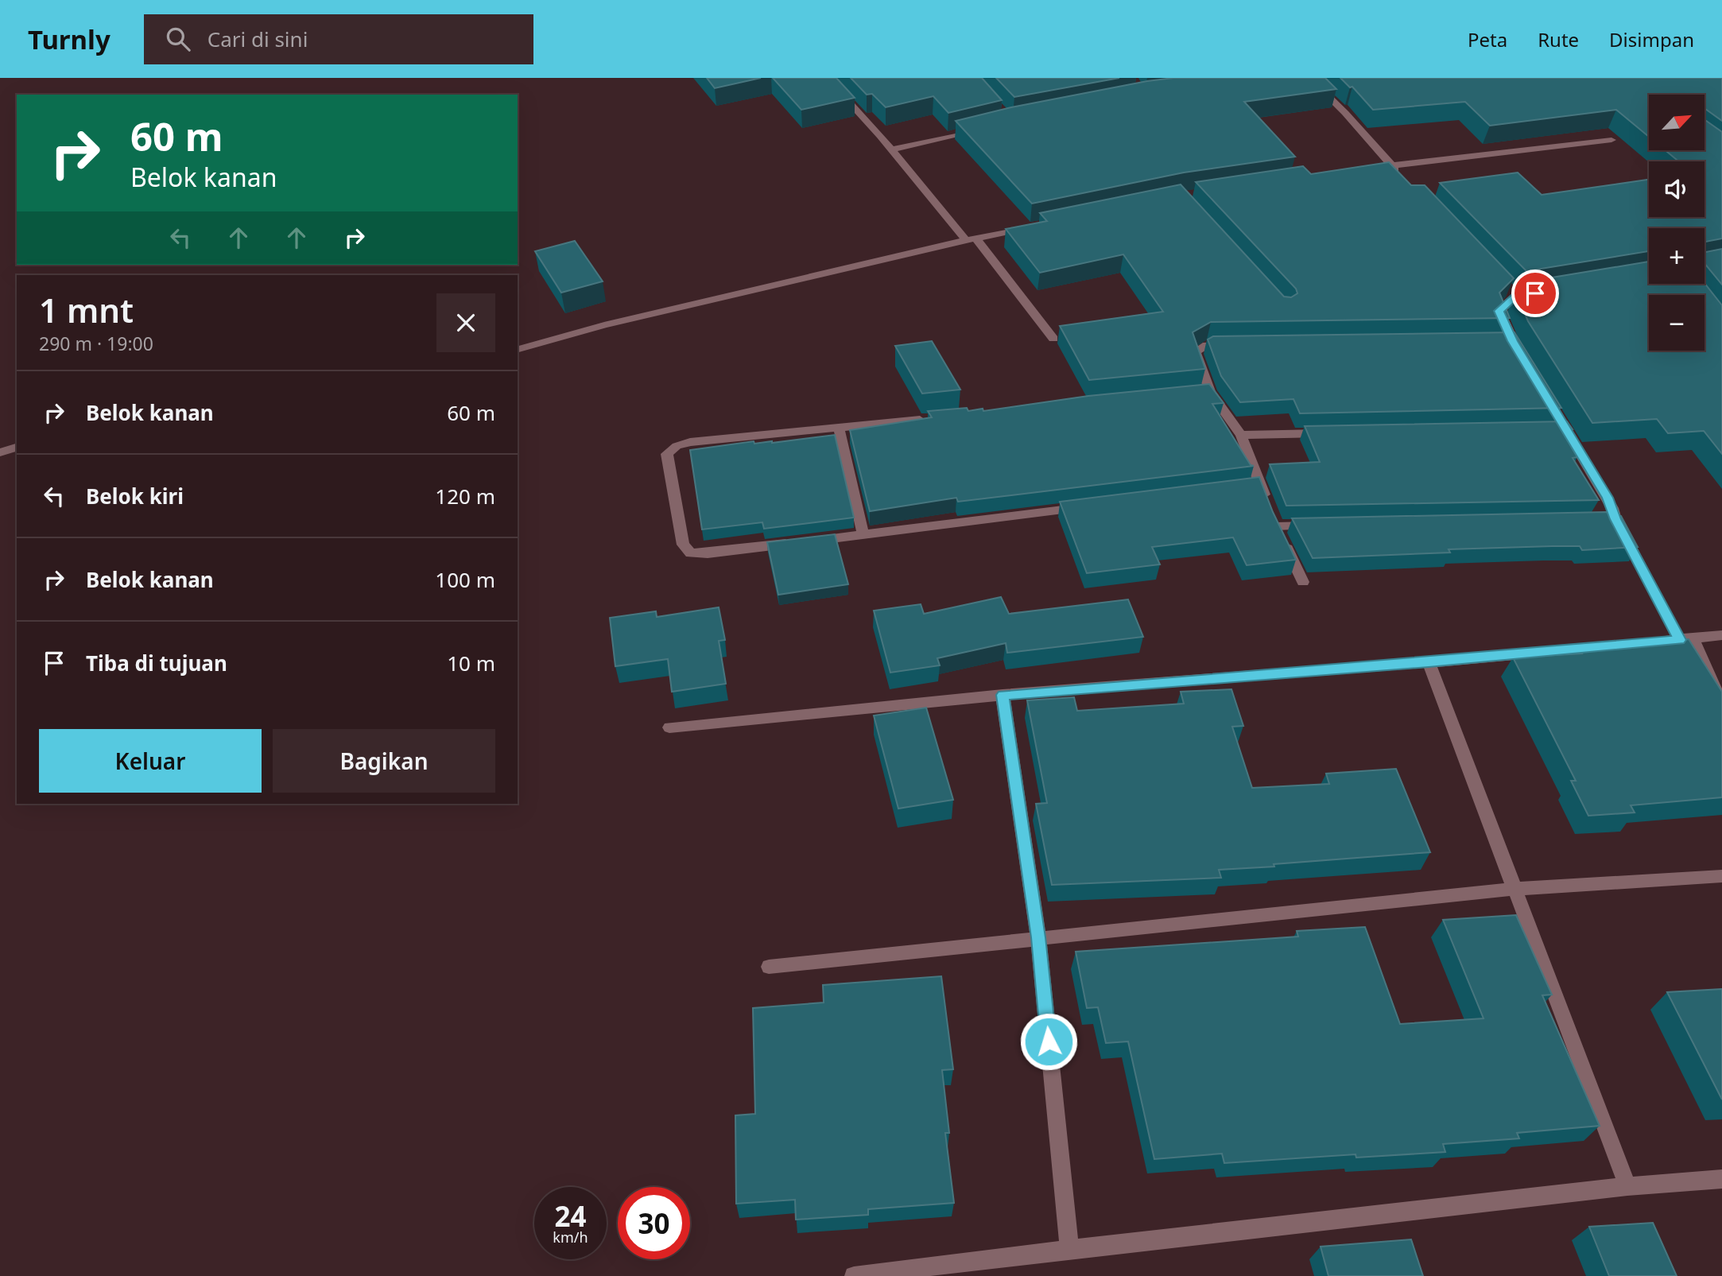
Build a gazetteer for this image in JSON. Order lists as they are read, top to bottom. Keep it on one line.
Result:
{"north":"top right","page":{"header":"Turnly","search":"Cari di sini","nav":["Peta","Rute","Disimpan"],"map_buttons":["+","−"],"turn":["60 m","Belok kanan"],"heading":["1 mnt","290 m · 19:00"],"list":[{"name":"Belok kanan","value":"60 m"},{"name":"Belok kiri","value":"120 m"},{"name":"Belok kanan","value":"100 m"},{"name":"Tiba di tujuan","value":"10 m"}],"buttons":["Keluar","Bagikan"],"speed":"24 km/h","limit":"30"}}
